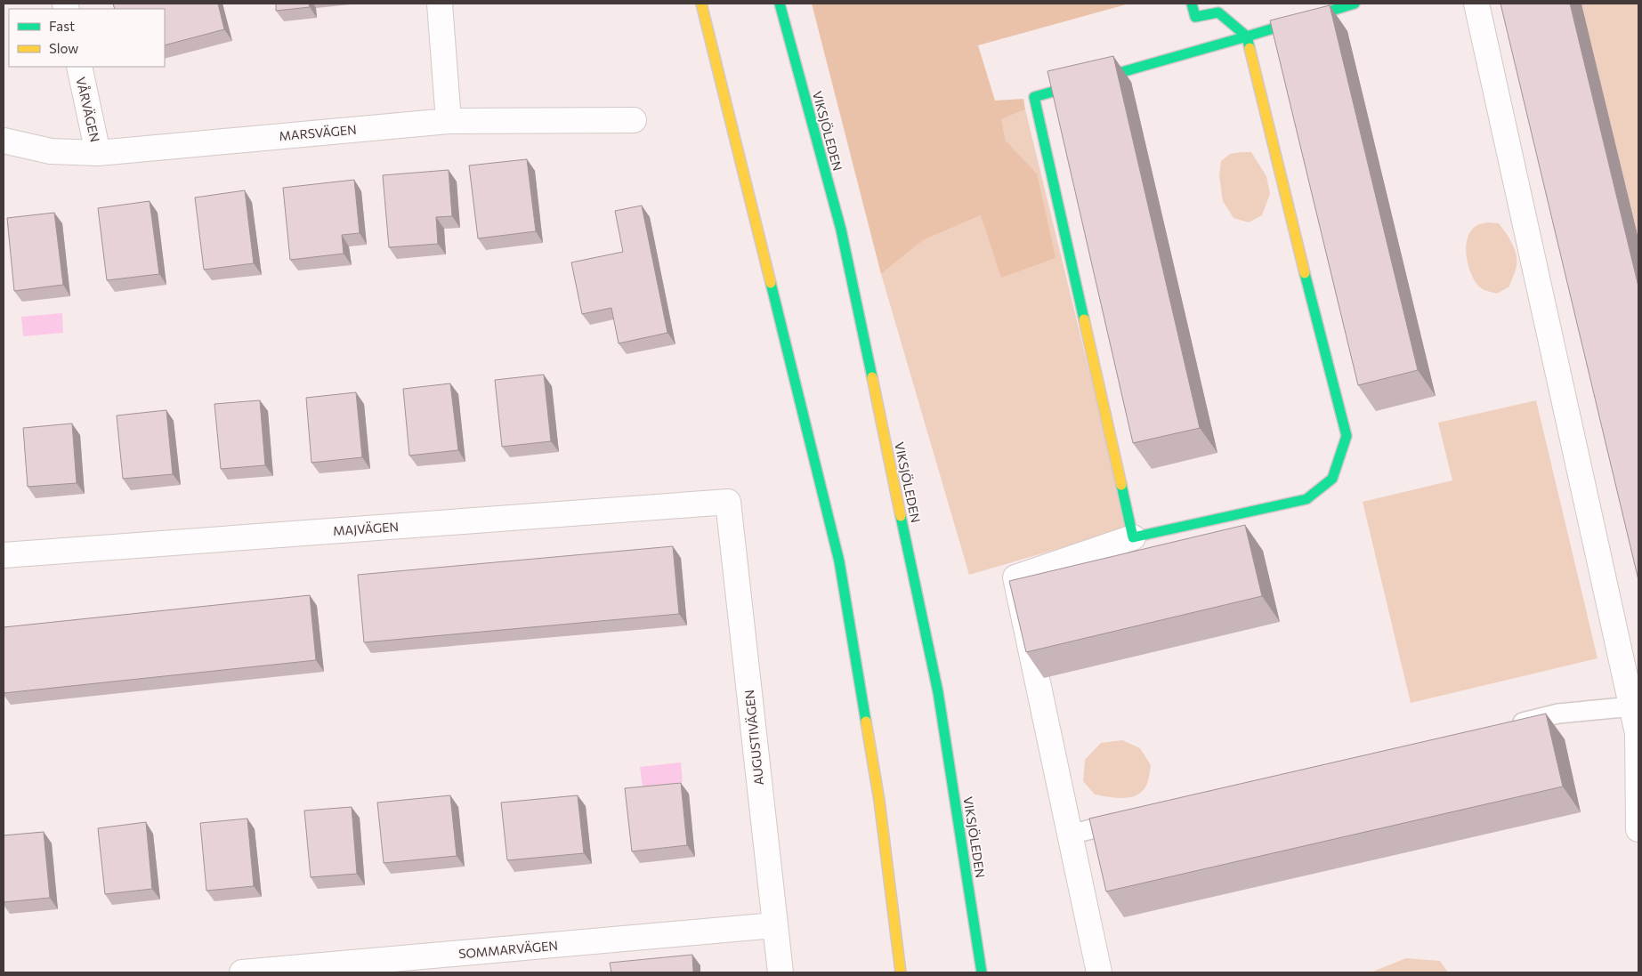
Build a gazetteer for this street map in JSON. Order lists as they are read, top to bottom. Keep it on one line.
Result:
{"streets":{"main road":["VIKSJÖLEDEN"],"street":["VÅRVÄGEN","MARSVÄGEN","MAJVÄGEN","AUGUSTIVÄGEN","SOMMARVÄGEN"]},"crossings":[["VÅRVÄGEN","MARSVÄGEN"],["MAJVÄGEN","AUGUSTIVÄGEN"],["AUGUSTIVÄGEN","SOMMARVÄGEN"]],"legend":["Fast","Slow"]}
